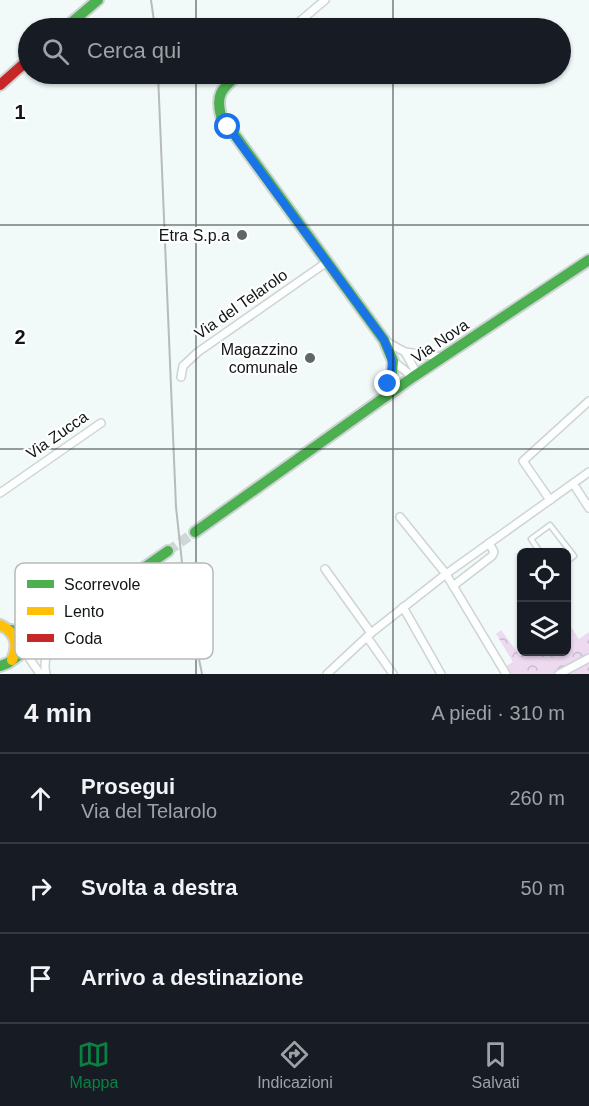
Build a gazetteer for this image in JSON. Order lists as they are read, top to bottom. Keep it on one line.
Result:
{"streets":{"main road":["Via Nova"],"street":["Via del Telarolo","Via Zucca"]},"places":["Etra S.p.a","Magazzino comunale"],"legend":["Scorrevole","Lento","Coda"],"page":{"search":"Cerca qui","heading":["4 min","A piedi · 310 m"],"list":[["Prosegui","Via del Telarolo","260 m"],["Svolta a destra","50 m"],"Arrivo a destinazione"],"nav":["Mappa","Indicazioni","Salvati"]},"grid":{"rows":["1","2"]}}
